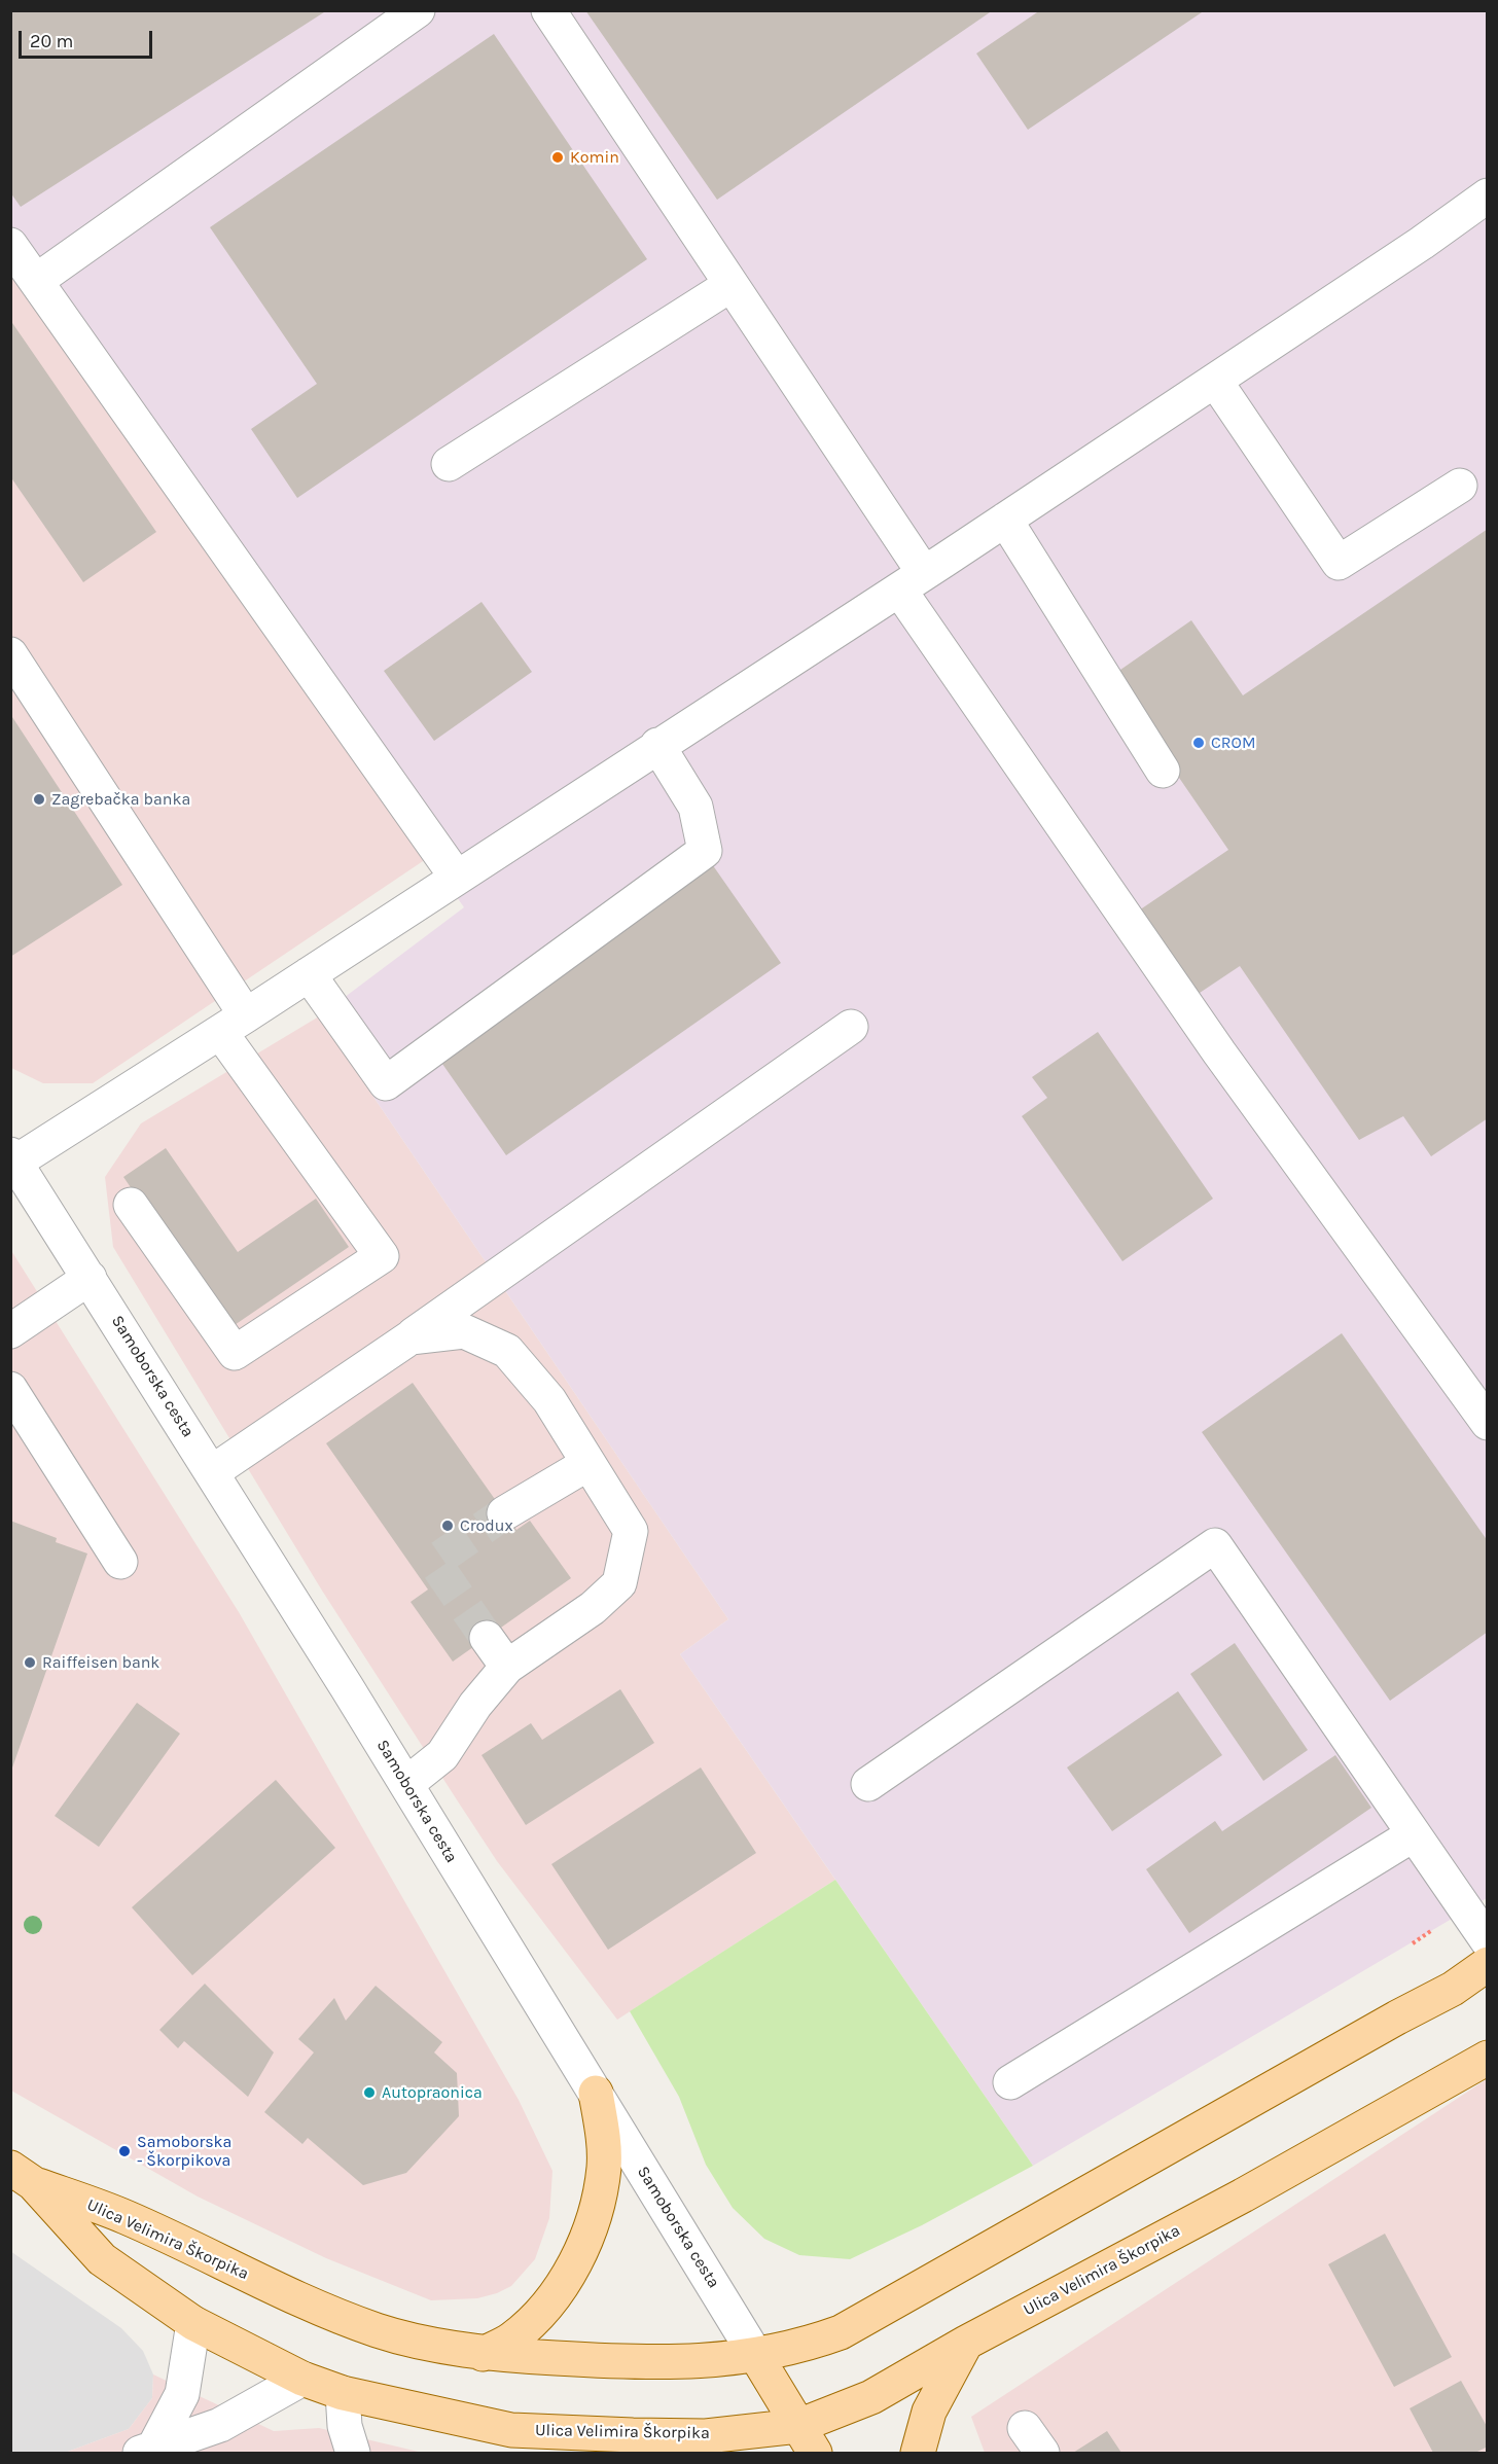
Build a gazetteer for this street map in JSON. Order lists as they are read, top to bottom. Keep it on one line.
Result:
{"streets":{"main road":["Samoborska cesta","Ulica Velimira Škorpika"]},"crossings":[["Samoborska cesta","Ulica Velimira Škorpika"]],"places":["Komin","CROM","Zagrebačka banka","Crodux","Raiffeisen bank","Autopraonica","Samoborska - Škorpikova"],"scale_bar":"20 m"}
